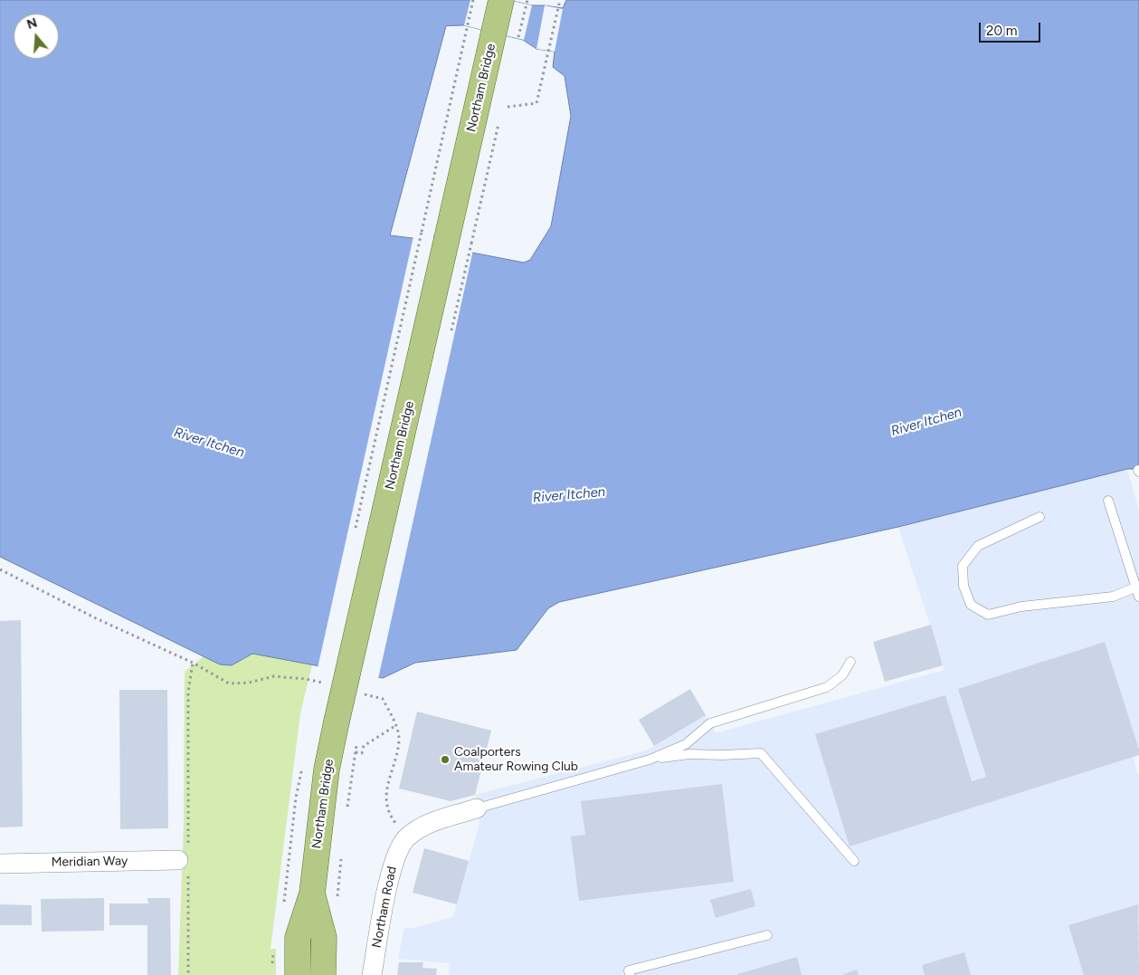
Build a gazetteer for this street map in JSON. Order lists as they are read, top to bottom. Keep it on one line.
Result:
{"streets":{"main road":["Northam Bridge"],"street":["Meridian Way","Northam Road"]},"water":["River Itchen"],"places":["Coalporters Amateur Rowing Club"],"scale_bar":"20 m","north":"top"}
